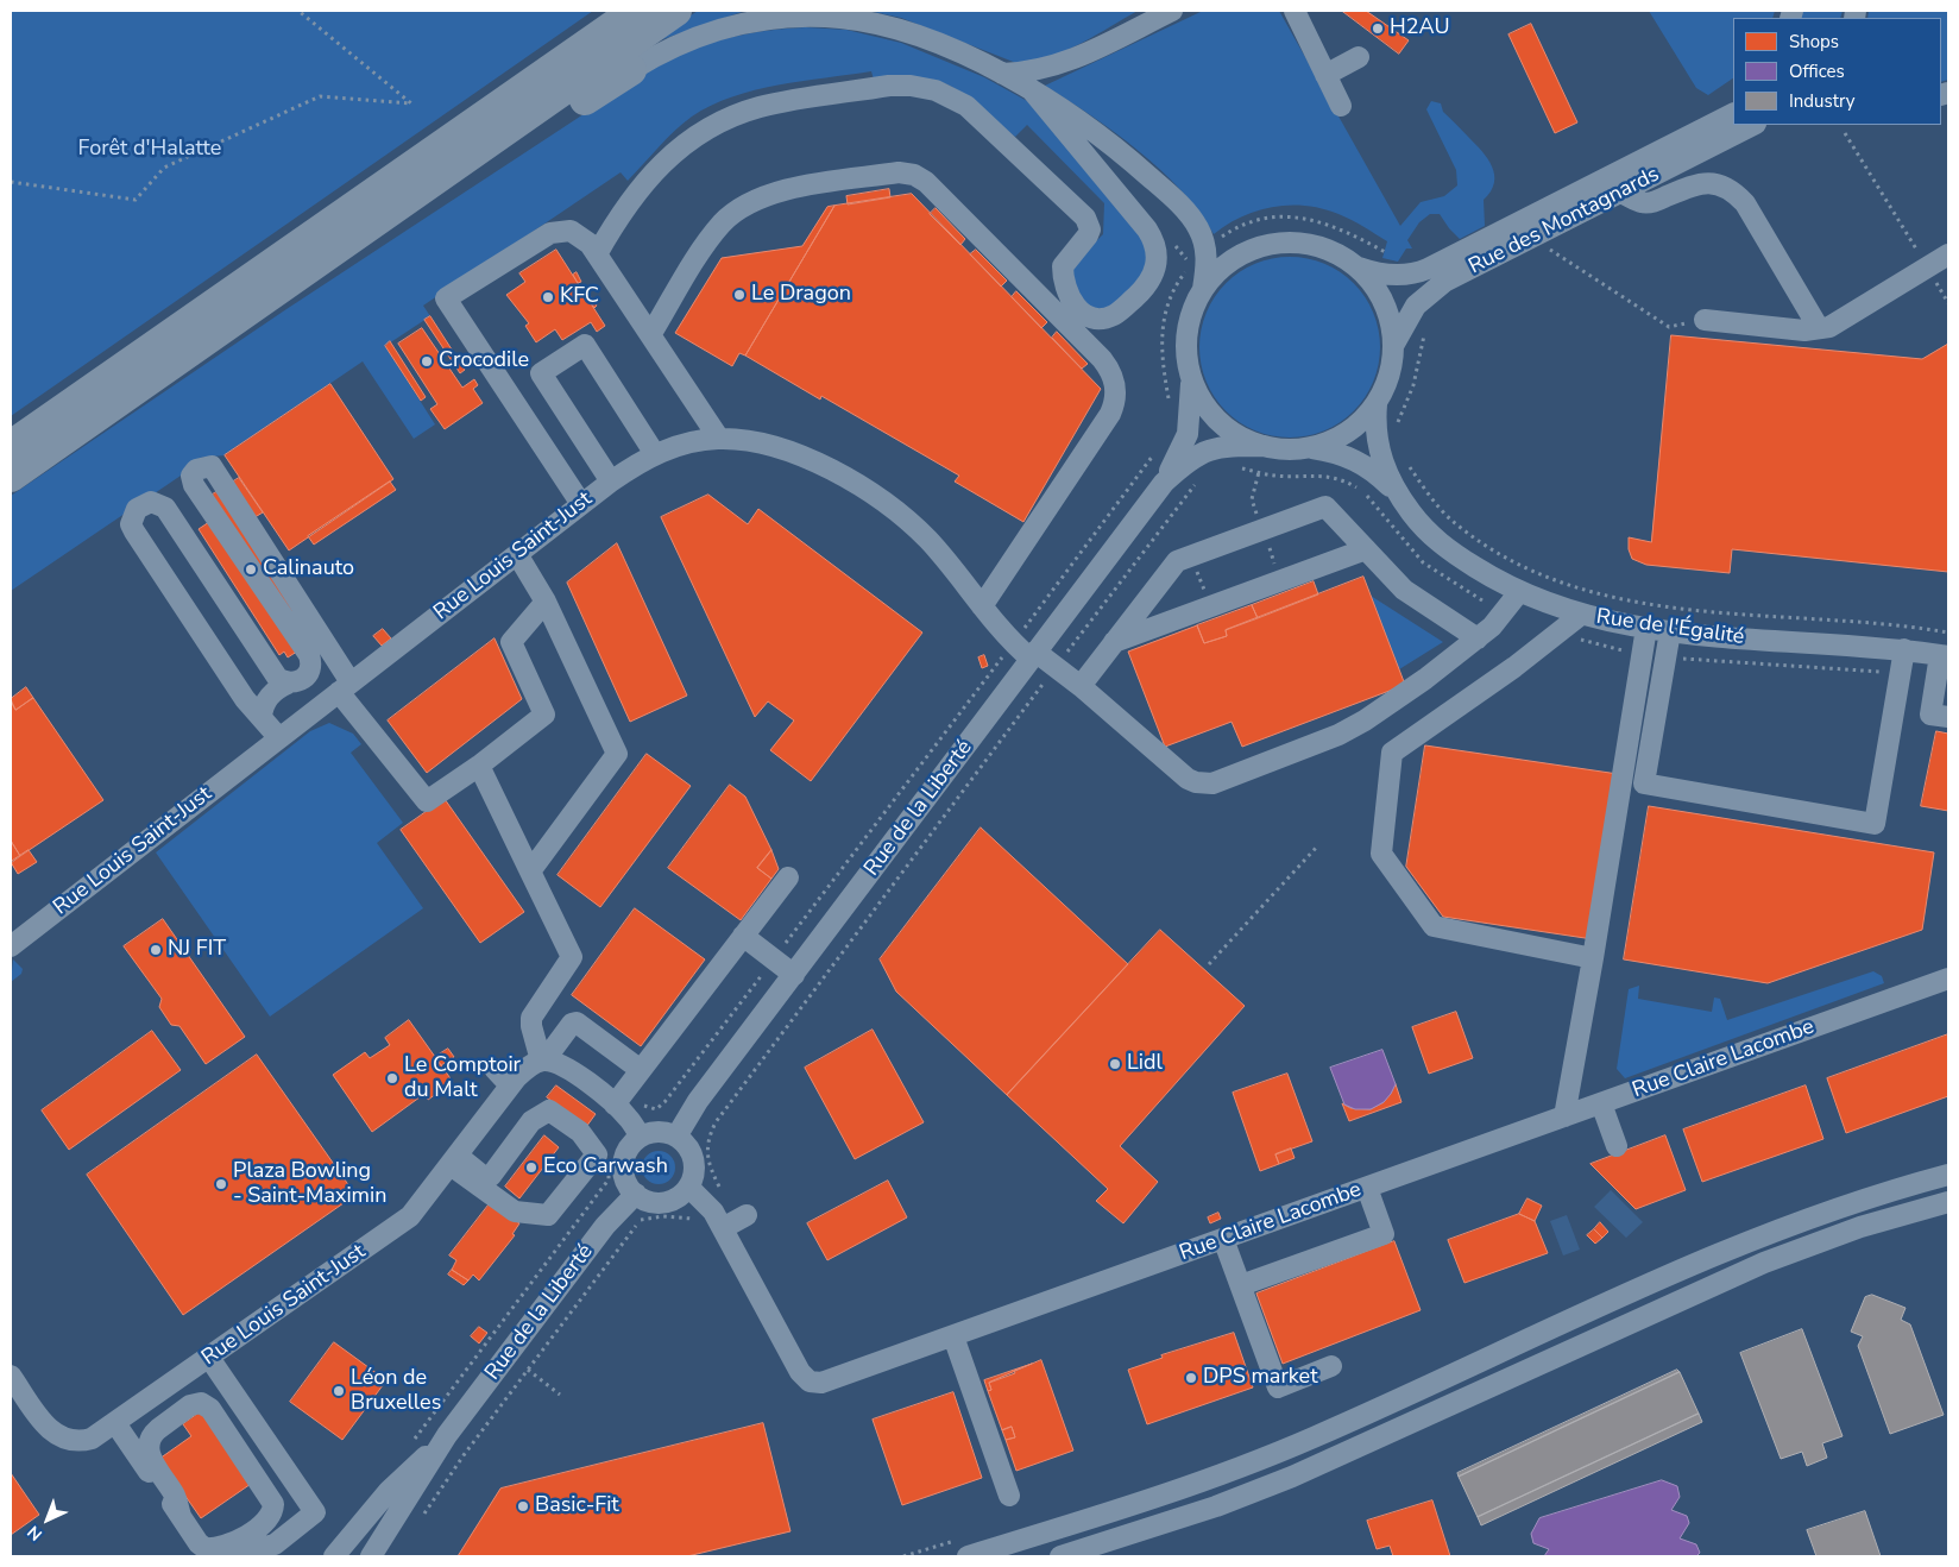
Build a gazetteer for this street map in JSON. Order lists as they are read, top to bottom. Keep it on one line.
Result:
{"streets":{"street":["Rue des Montagnards","Rue Louis Saint-Just","Rue de l'Égalité","Rue de la Liberté","Rue Claire Lacombe"]},"crossings":[["Rue des Montagnards","Rue de l'Égalité"],["Rue des Montagnards","Rue de la Liberté"],["Rue Louis Saint-Just","Rue de l'Égalité"],["Rue Louis Saint-Just","Rue de la Liberté"],["Rue de l'Égalité","Rue de la Liberté"],["Rue de la Liberté","Rue Claire Lacombe"]],"parks":["Forêt d'Halatte"],"places":["H2AU","Le Dragon","KFC","Crocodile","Calinauto","NJ FIT","Lidl","Le Comptoir du Malt","Eco Carwash","Plaza Bowling - Saint-Maximin","DPS market","Léon de Bruxelles","Basic-Fit"],"legend":["Shops","Offices","Industry"],"north":"bottom left"}
